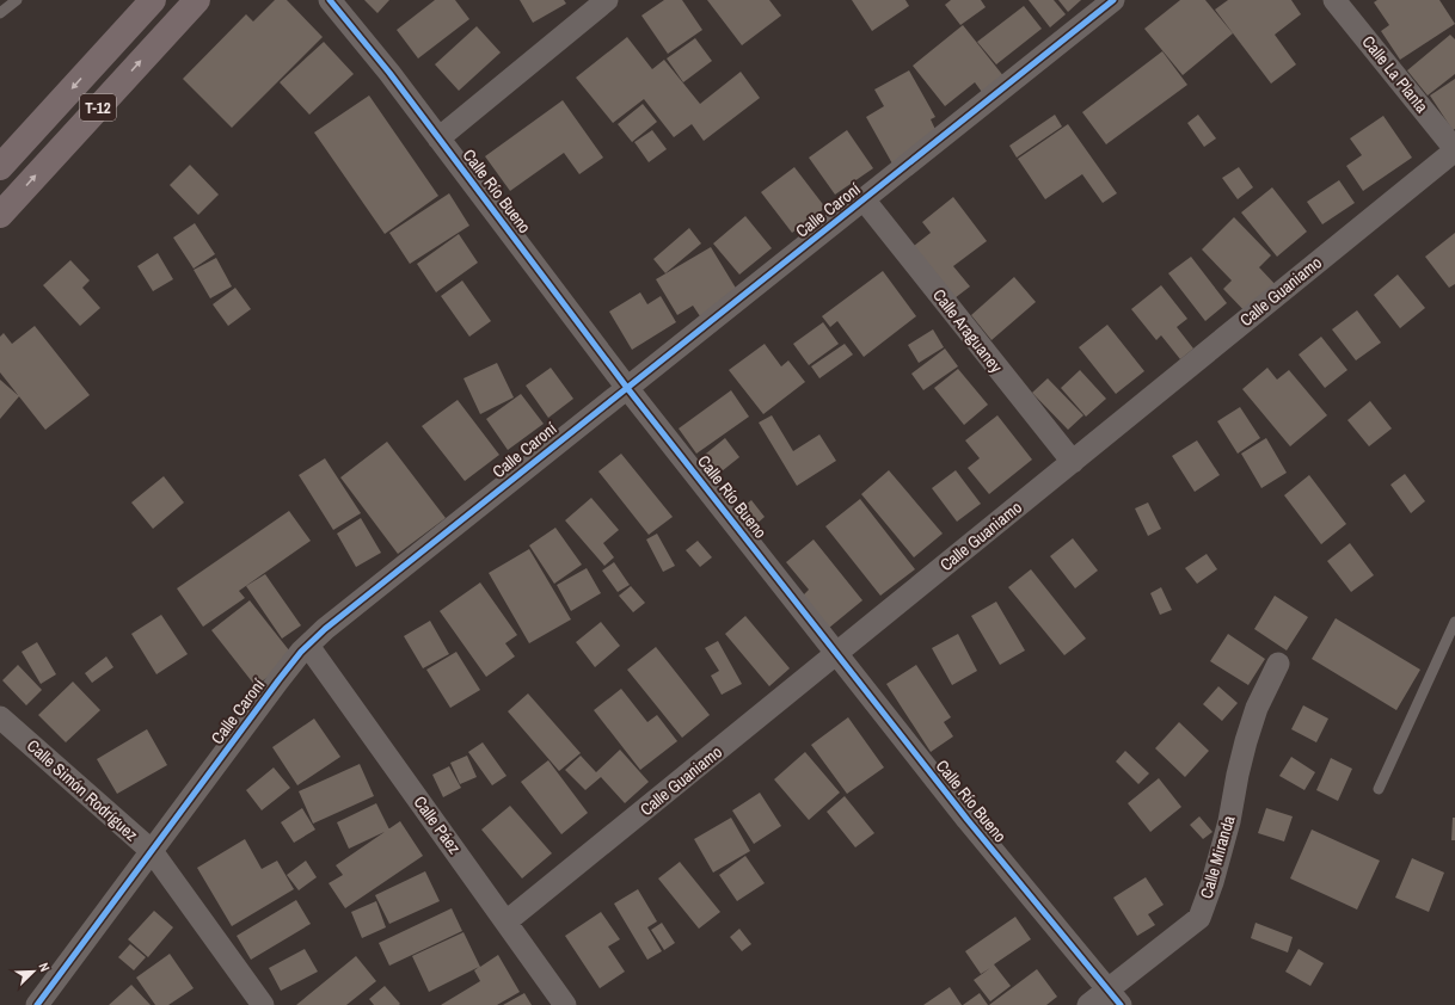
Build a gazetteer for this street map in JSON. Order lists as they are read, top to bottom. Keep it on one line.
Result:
{"streets":{"highway":["T-12"],"street":["Calle La Planta","Calle Río Bueno","Calle Caroní","Calle Guaniamo","Calle Araguaney","Calle Simón Rodríguez","Calle Páez","Calle Miranda"]},"crossings":[["Calle La Planta","Calle Guaniamo"],["Calle Río Bueno","Calle Caroní"],["Calle Río Bueno","Calle Guaniamo"],["Calle Río Bueno","Calle Miranda"],["Calle Caroní","Calle Araguaney"],["Calle Caroní","Calle Simón Rodríguez"],["Calle Caroní","Calle Páez"],["Calle Guaniamo","Calle Araguaney"],["Calle Guaniamo","Calle Páez"]],"north":"top right"}
